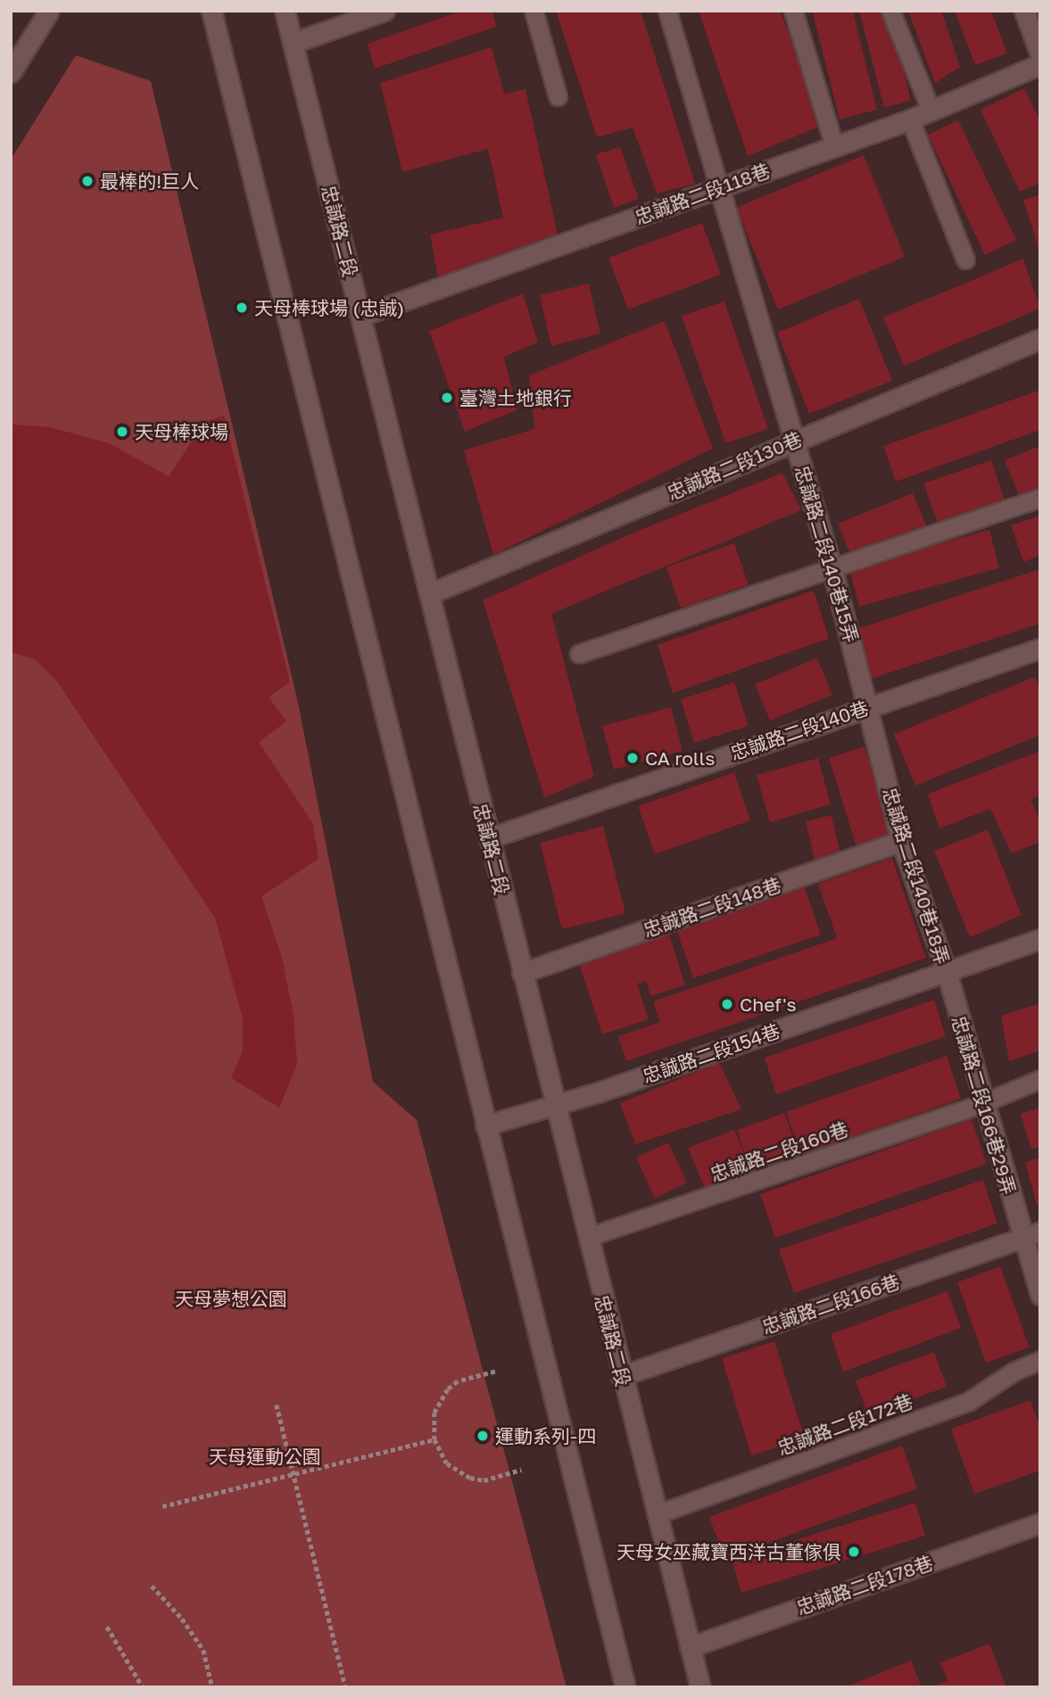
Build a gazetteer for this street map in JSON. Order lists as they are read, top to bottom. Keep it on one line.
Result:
{"streets":{"street":["忠誠路二段118巷","忠誠路二段","忠誠路二段130巷","忠誠路二段140巷15弄","忠誠路二段140巷","忠誠路二段140巷18弄","忠誠路二段148巷","忠誠路二段154巷","忠誠路二段166巷29弄","忠誠路二段166巷","忠誠路二段178巷"],"lane":["忠誠路二段160巷","忠誠路二段172巷"]},"crossings":[["忠誠路二段118巷","忠誠路二段"],["忠誠路二段118巷","忠誠路二段140巷15弄"],["忠誠路二段","忠誠路二段130巷"],["忠誠路二段","忠誠路二段140巷"],["忠誠路二段","忠誠路二段148巷"],["忠誠路二段","忠誠路二段154巷"],["忠誠路二段","忠誠路二段160巷"],["忠誠路二段","忠誠路二段166巷"],["忠誠路二段","忠誠路二段172巷"],["忠誠路二段","忠誠路二段178巷"],["忠誠路二段130巷","忠誠路二段140巷15弄"],["忠誠路二段140巷15弄","忠誠路二段140巷"],["忠誠路二段140巷15弄","忠誠路二段140巷18弄"],["忠誠路二段140巷","忠誠路二段140巷18弄"],["忠誠路二段140巷18弄","忠誠路二段148巷"],["忠誠路二段140巷18弄","忠誠路二段154巷"],["忠誠路二段140巷18弄","忠誠路二段166巷29弄"],["忠誠路二段154巷","忠誠路二段166巷29弄"],["忠誠路二段166巷29弄","忠誠路二段160巷"],["忠誠路二段166巷29弄","忠誠路二段166巷"]],"parks":["天母夢想公園","天母運動公園"],"places":["最棒的!巨人","天母棒球場 (忠誠)","臺灣土地銀行","天母棒球場","CA rolls","Chef's","運動系列-四","天母女巫藏寶西洋古董傢俱"]}
